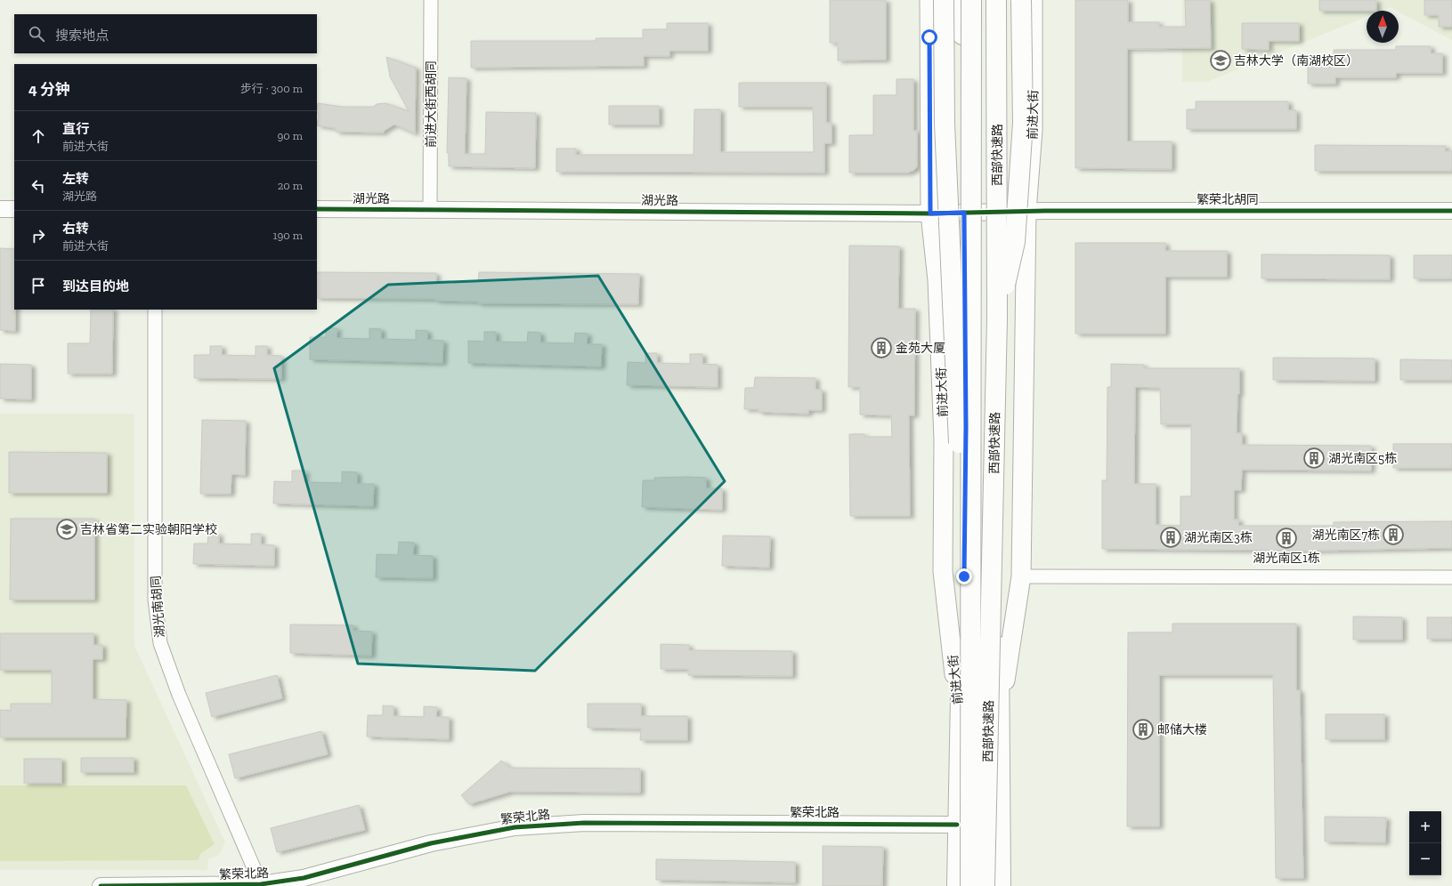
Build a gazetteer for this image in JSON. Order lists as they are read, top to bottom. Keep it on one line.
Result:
{"streets":{"main road":["前进大街","西部快速路"],"street":["前进大街西胡同","湖光路","繁荣北胡同","湖光南胡同","繁荣北路"]},"crossings":[["前进大街西胡同","湖光路"],["前进大街","湖光路"],["前进大街","繁荣北胡同"],["前进大街","繁荣北路"],["湖光路","繁荣北胡同"],["湖光南胡同","繁荣北路"]],"places":{"school or university":["吉林大学（南湖校区）","吉林省第二实验朝阳学校"],"building":["金苑大厦","湖光南区5栋","湖光南区7栋","湖光南区3栋","湖光南区1栋","邮储大楼"]},"north":"top","page":{"search":"搜索地点","heading":["4 分钟","步行 · 300 m"],"list":[["直行","前进大街","90 m"],["左转","湖光路","20 m"],["右转","前进大街","190 m"],"到达目的地"],"map_buttons":["+","−"]}}
